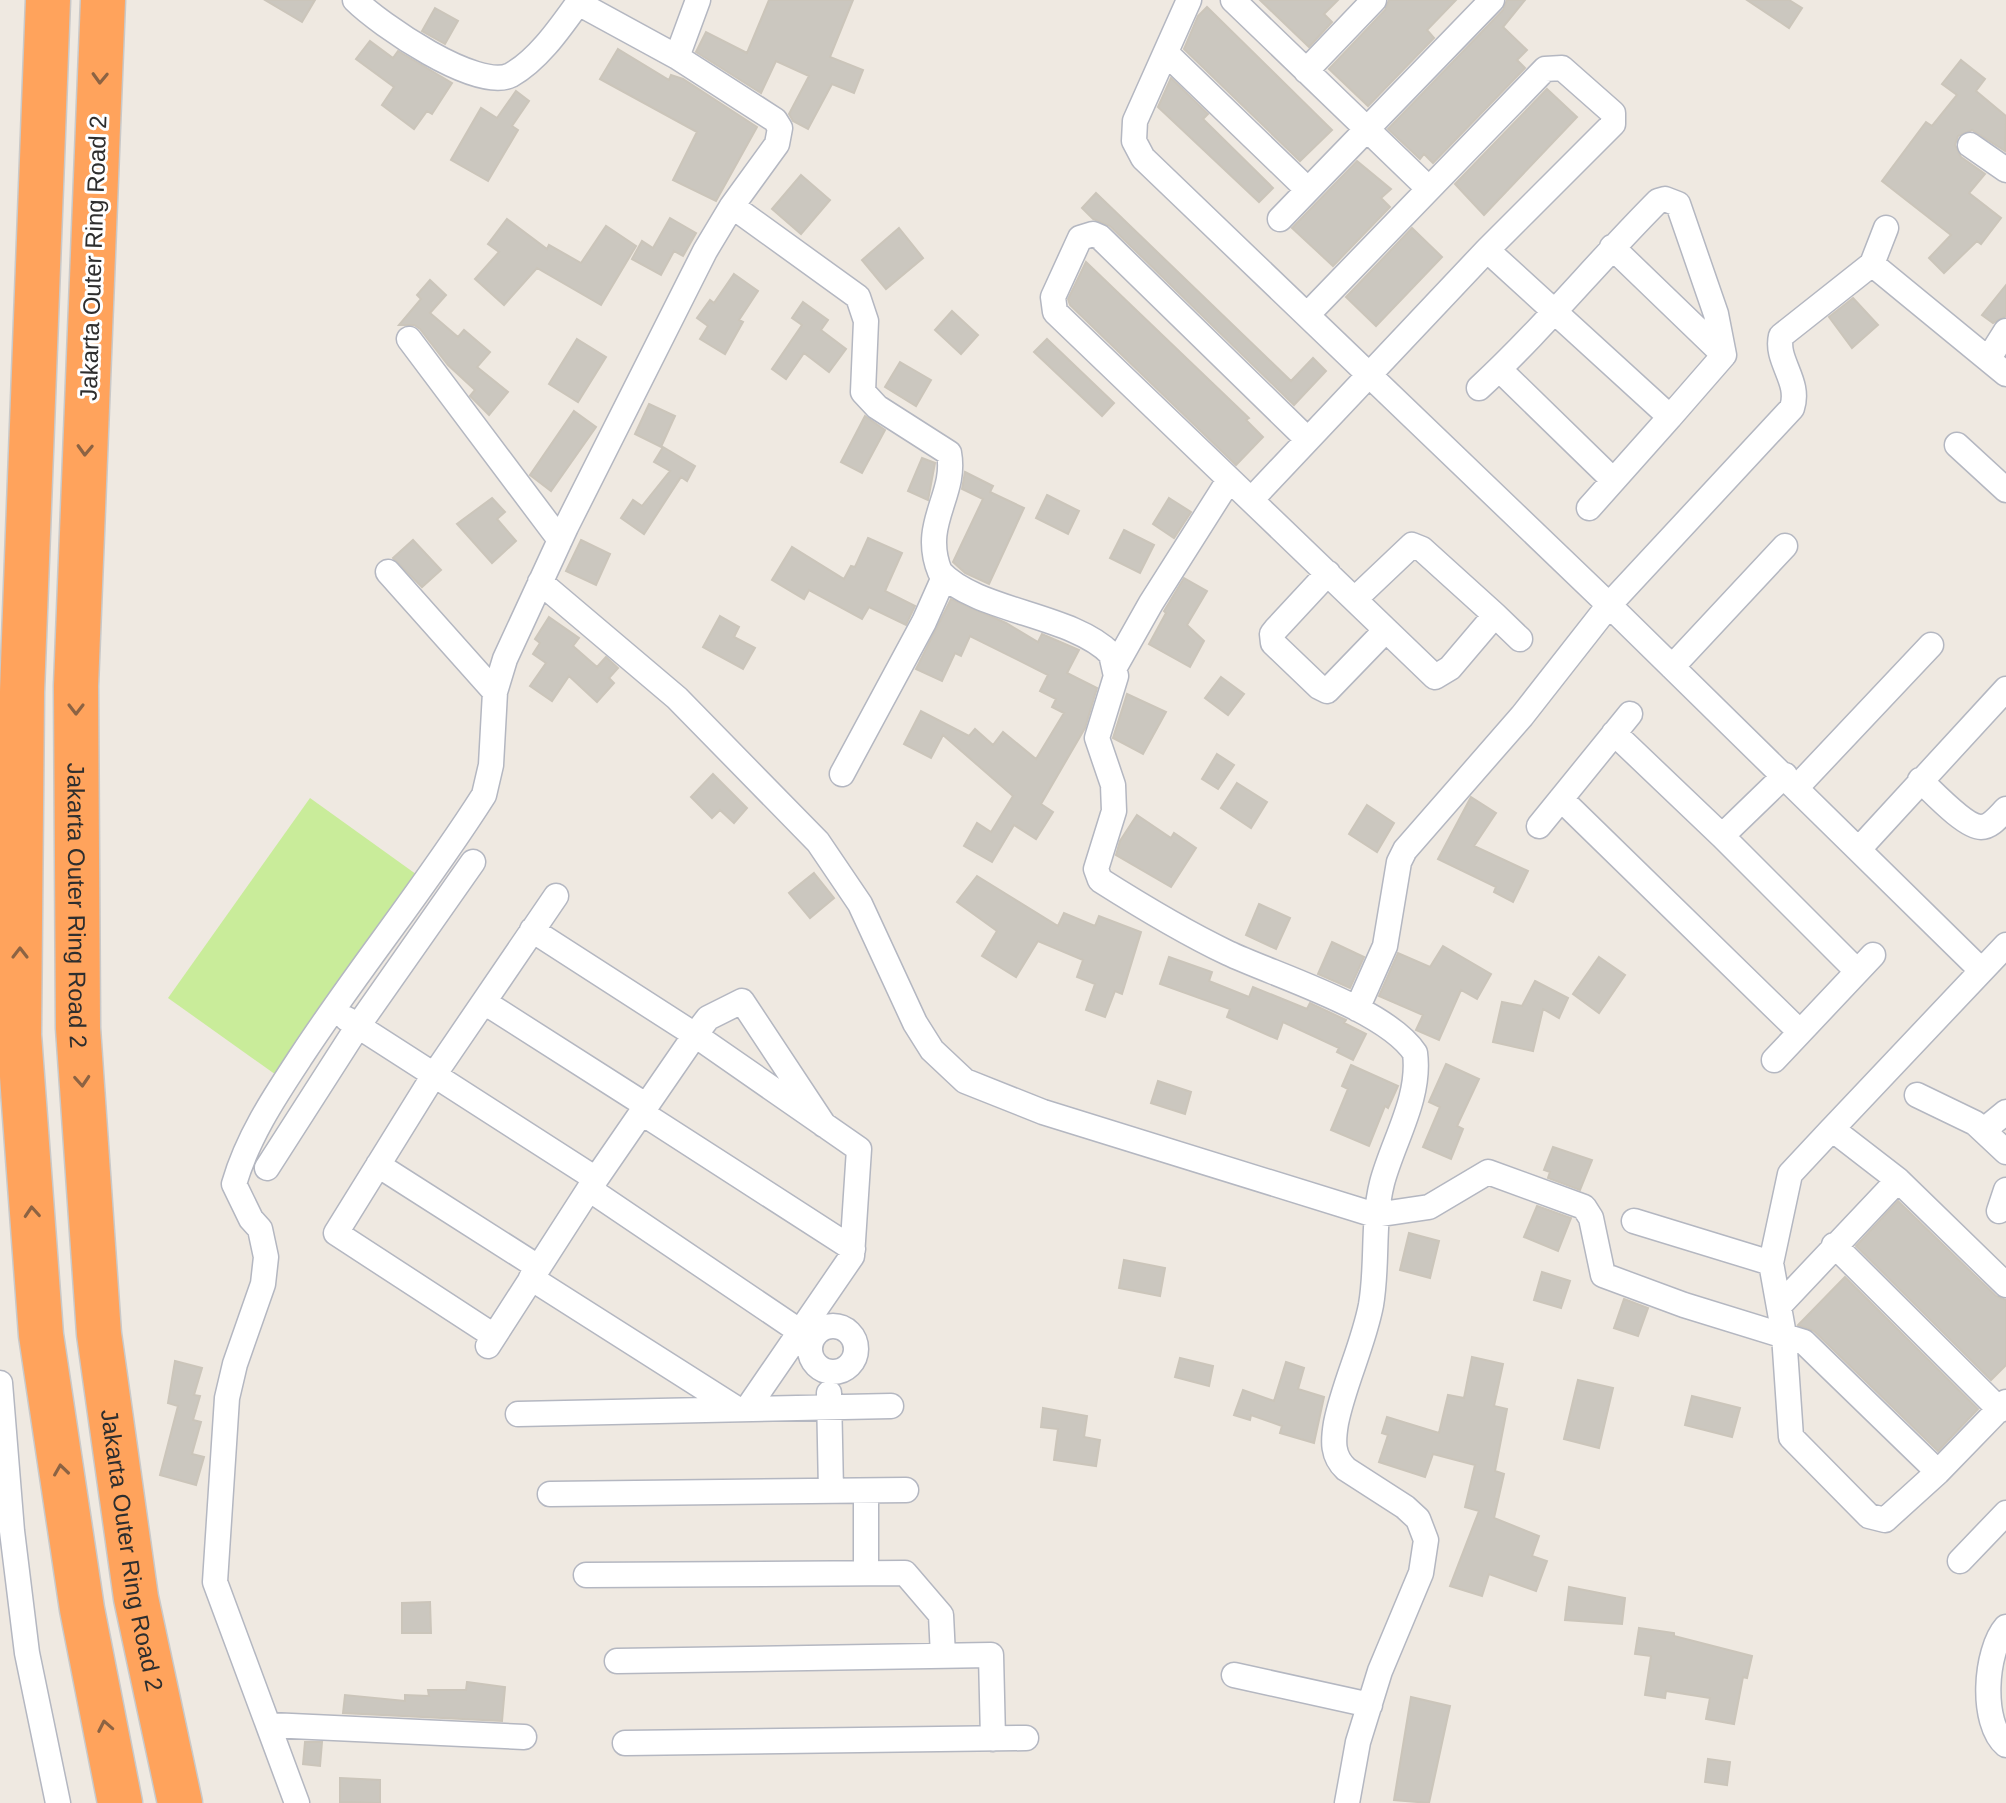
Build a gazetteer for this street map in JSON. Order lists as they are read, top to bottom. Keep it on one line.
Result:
{"streets":{"highway":["Jakarta Outer Ring Road 2"]}}
